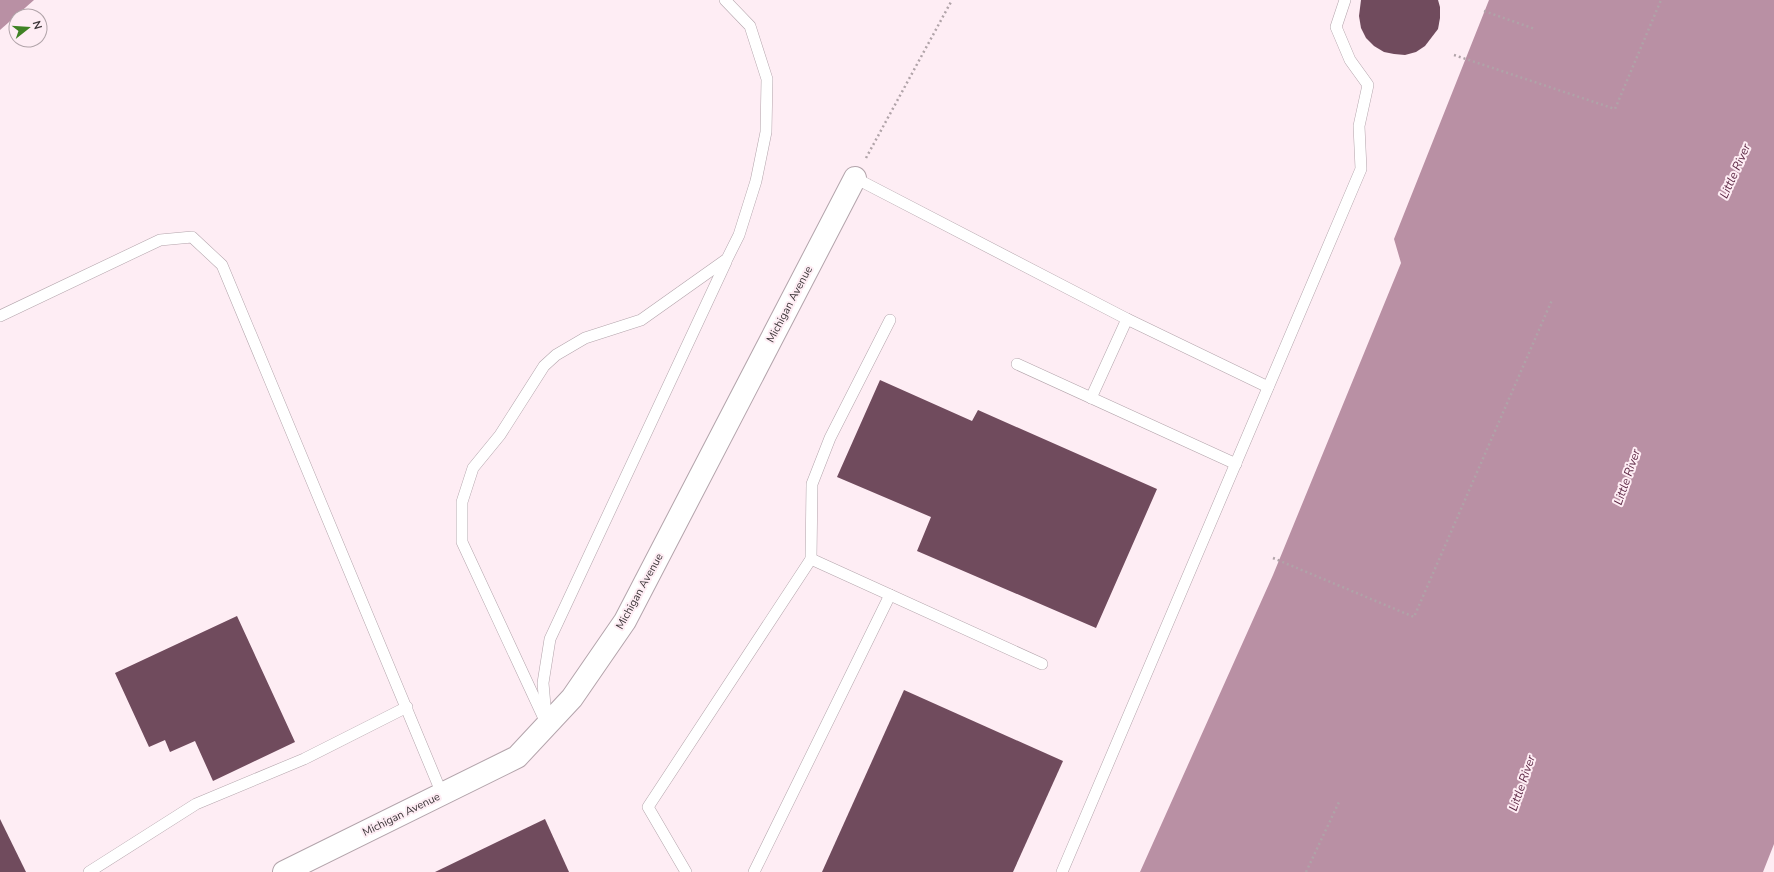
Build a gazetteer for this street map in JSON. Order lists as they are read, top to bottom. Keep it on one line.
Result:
{"streets":{"street":["Michigan Avenue"]},"water":["Little River"],"north":"right"}
